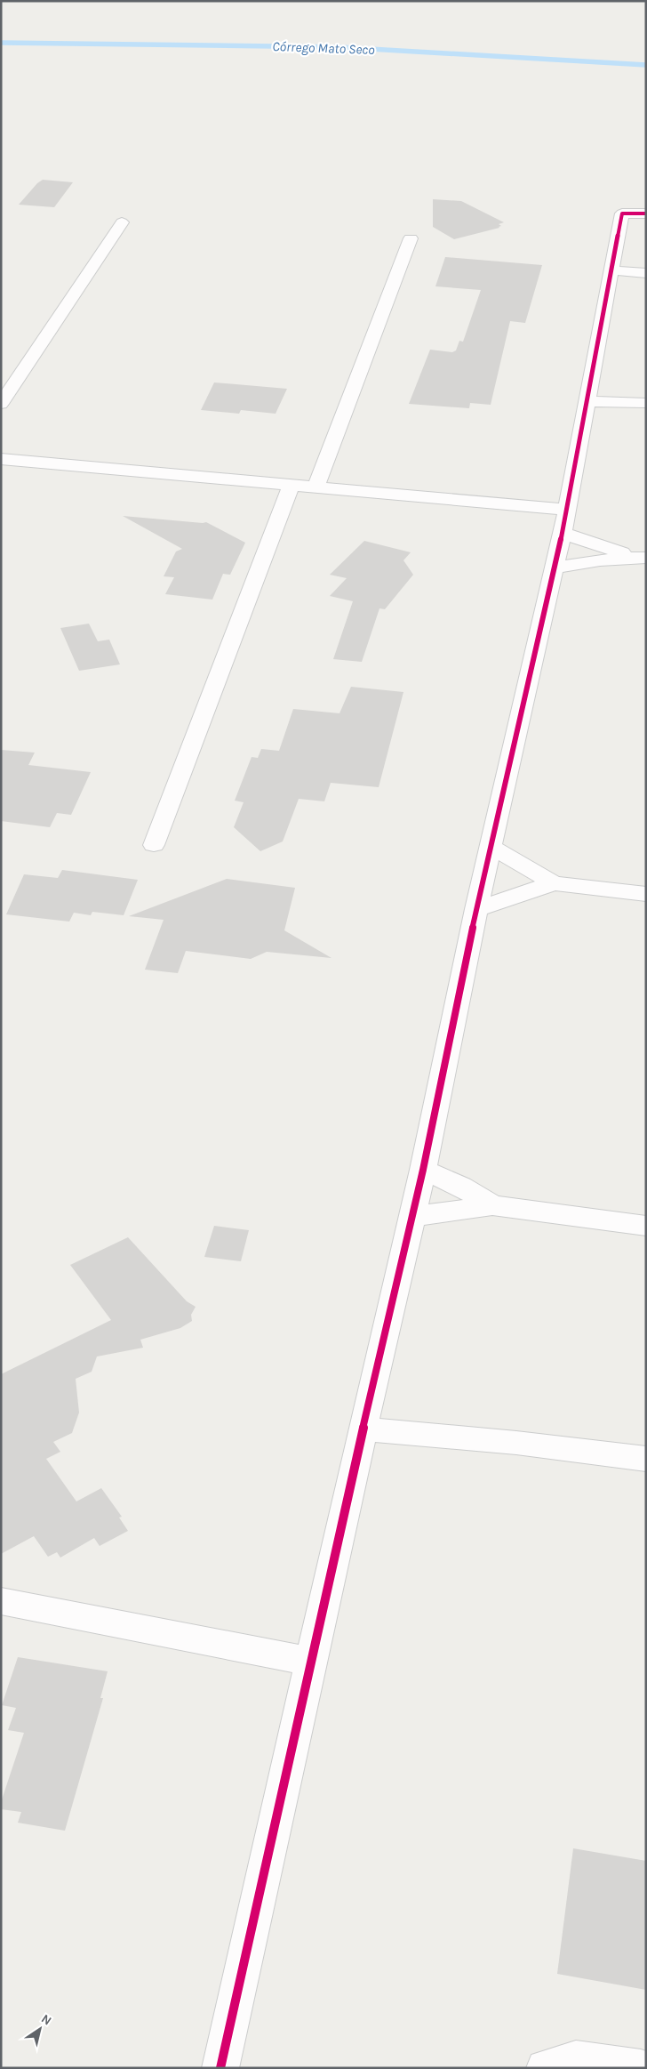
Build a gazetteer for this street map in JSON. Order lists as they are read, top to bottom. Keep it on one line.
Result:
{"water":["Córrego Mato Seco"],"north":"top right"}
